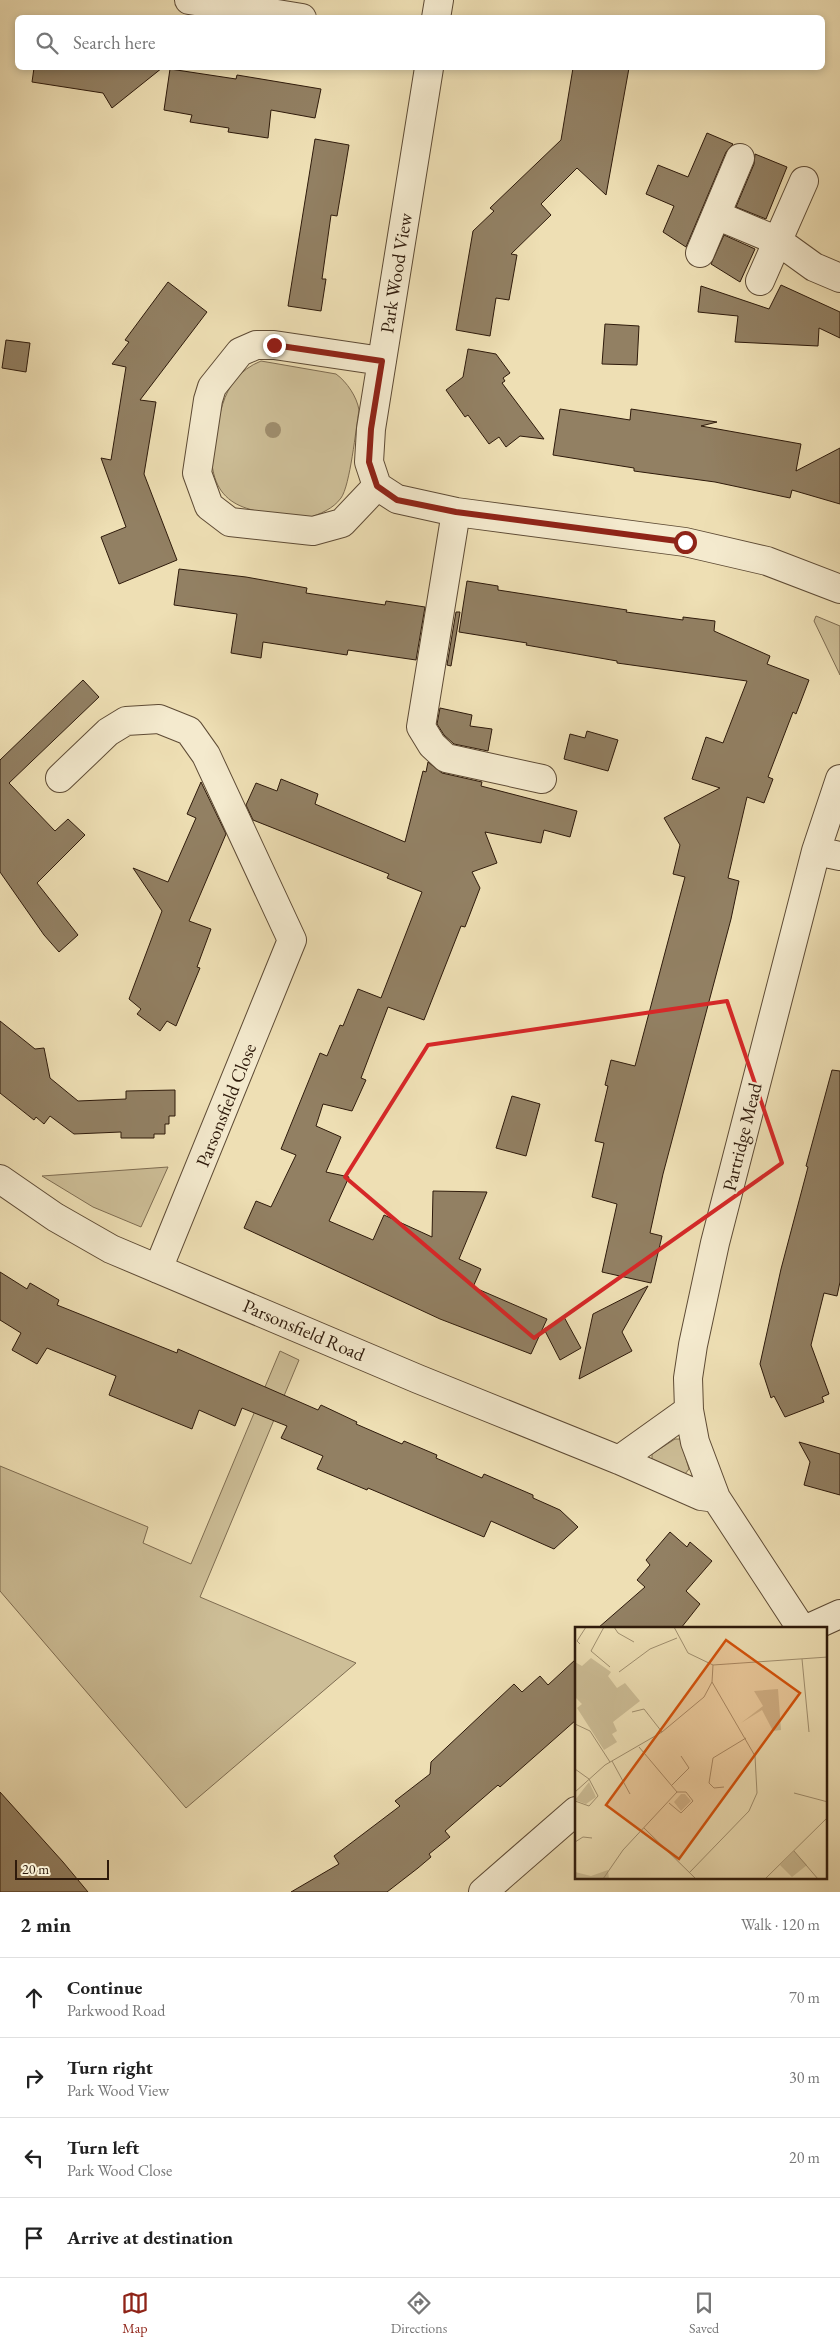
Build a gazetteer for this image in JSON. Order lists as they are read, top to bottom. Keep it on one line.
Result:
{"streets":{"street":["Park Wood View","Parsonsfield Close","Partridge Mead","Parsonsfield Road"]},"crossings":[["Parsonsfield Close","Parsonsfield Road"],["Partridge Mead","Parsonsfield Road"]],"scale_bar":"20 m","page":{"search":"Search here","scale":"20 m","heading":["2 min","Walk · 120 m"],"list":[["Continue","Parkwood Road","70 m"],["Turn right","Park Wood View","30 m"],["Turn left","Park Wood Close","20 m"],"Arrive at destination"],"nav":["Map","Directions","Saved"]}}
